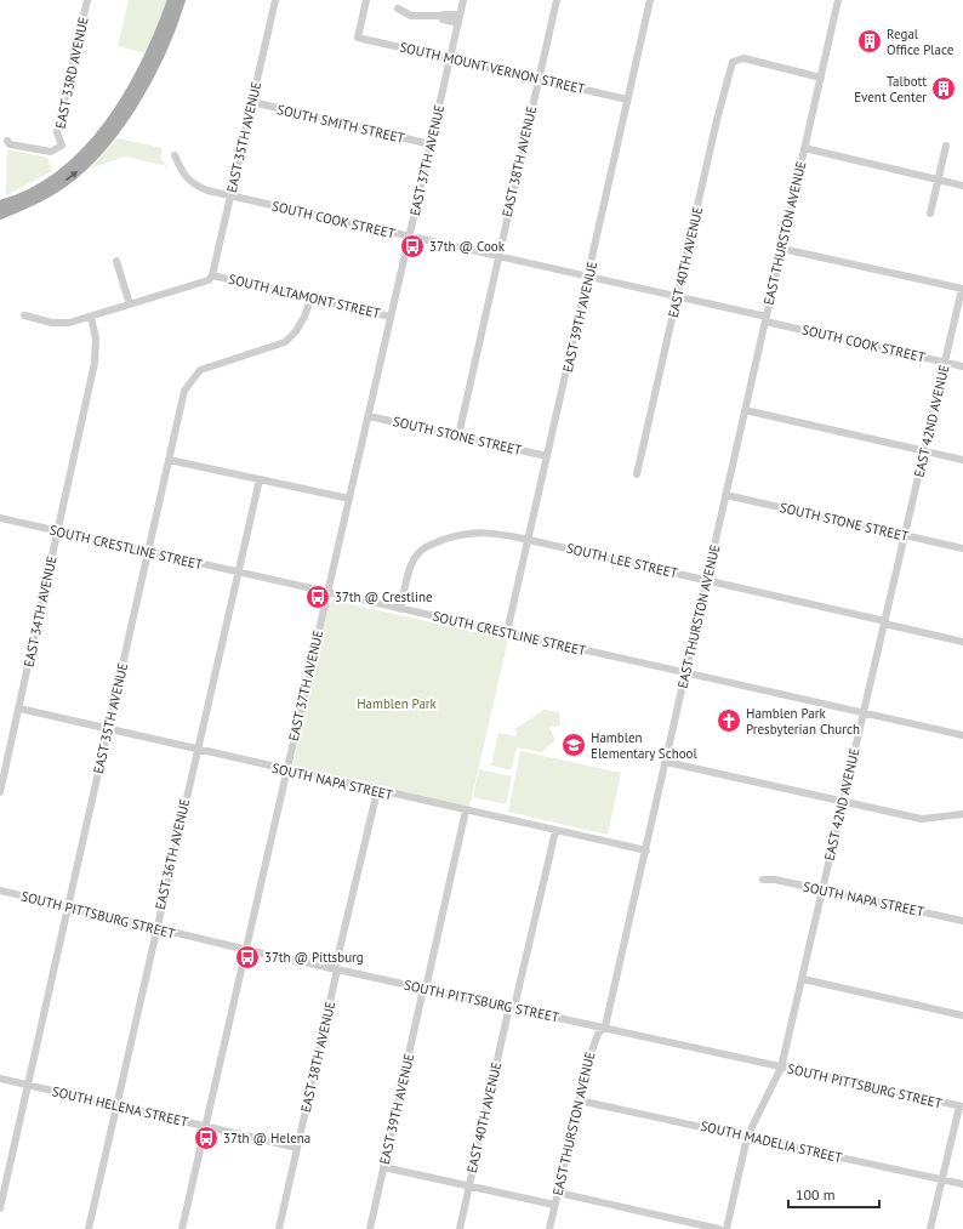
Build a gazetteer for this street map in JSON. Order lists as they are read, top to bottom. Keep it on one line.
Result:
{"streets":{"street":["SOUTH MOUNT VERNON STREET","EAST 33RD AVENUE","SOUTH SMITH STREET","EAST 35TH AVENUE","EAST 37TH AVENUE","EAST 38TH AVENUE","SOUTH COOK STREET","EAST THURSTON AVENUE","EAST 40TH AVENUE","SOUTH ALTAMONT STREET","EAST 39TH AVENUE","EAST 42ND AVENUE","SOUTH STONE STREET","SOUTH CRESTLINE STREET","SOUTH LEE STREET","EAST 34TH AVENUE","SOUTH NAPA STREET","EAST 36TH AVENUE","SOUTH PITTSBURG STREET","SOUTH HELENA STREET","SOUTH MADELIA STREET"]},"crossings":[["SOUTH MOUNT VERNON STREET","EAST 37TH AVENUE"],["SOUTH MOUNT VERNON STREET","EAST 38TH AVENUE"],["SOUTH MOUNT VERNON STREET","EAST 39TH AVENUE"],["SOUTH SMITH STREET","EAST 35TH AVENUE"],["SOUTH SMITH STREET","EAST 37TH AVENUE"],["EAST 35TH AVENUE","SOUTH COOK STREET"],["EAST 35TH AVENUE","SOUTH ALTAMONT STREET"],["EAST 35TH AVENUE","SOUTH CRESTLINE STREET"],["EAST 35TH AVENUE","SOUTH NAPA STREET"],["EAST 35TH AVENUE","SOUTH PITTSBURG STREET"],["EAST 35TH AVENUE","SOUTH HELENA STREET"],["EAST 37TH AVENUE","SOUTH COOK STREET"],["EAST 37TH AVENUE","SOUTH ALTAMONT STREET"],["EAST 37TH AVENUE","SOUTH STONE STREET"],["EAST 37TH AVENUE","SOUTH CRESTLINE STREET"],["EAST 37TH AVENUE","SOUTH NAPA STREET"],["EAST 37TH AVENUE","SOUTH PITTSBURG STREET"],["EAST 37TH AVENUE","SOUTH HELENA STREET"],["EAST 38TH AVENUE","SOUTH COOK STREET"],["EAST 38TH AVENUE","SOUTH STONE STREET"],["EAST 38TH AVENUE","SOUTH NAPA STREET"],["EAST 38TH AVENUE","SOUTH PITTSBURG STREET"],["EAST 38TH AVENUE","SOUTH HELENA STREET"],["SOUTH COOK STREET","EAST THURSTON AVENUE"],["SOUTH COOK STREET","EAST 40TH AVENUE"],["SOUTH COOK STREET","EAST 39TH AVENUE"],["SOUTH COOK STREET","EAST 42ND AVENUE"],["EAST THURSTON AVENUE","EAST 40TH AVENUE"],["EAST THURSTON AVENUE","SOUTH STONE STREET"],["EAST THURSTON AVENUE","SOUTH CRESTLINE STREET"],["EAST THURSTON AVENUE","SOUTH LEE STREET"],["EAST THURSTON AVENUE","SOUTH NAPA STREET"],["EAST THURSTON AVENUE","SOUTH PITTSBURG STREET"],["EAST THURSTON AVENUE","SOUTH MADELIA STREET"],["EAST 40TH AVENUE","SOUTH NAPA STREET"],["EAST 40TH AVENUE","SOUTH PITTSBURG STREET"],["SOUTH ALTAMONT STREET","EAST 34TH AVENUE"],["EAST 39TH AVENUE","SOUTH STONE STREET"],["EAST 39TH AVENUE","SOUTH CRESTLINE STREET"],["EAST 39TH AVENUE","SOUTH LEE STREET"],["EAST 39TH AVENUE","SOUTH NAPA STREET"],["EAST 39TH AVENUE","SOUTH PITTSBURG STREET"],["EAST 42ND AVENUE","SOUTH STONE STREET"],["EAST 42ND AVENUE","SOUTH CRESTLINE STREET"],["EAST 42ND AVENUE","SOUTH LEE STREET"],["EAST 42ND AVENUE","SOUTH NAPA STREET"],["EAST 42ND AVENUE","SOUTH PITTSBURG STREET"],["EAST 42ND AVENUE","SOUTH MADELIA STREET"],["SOUTH CRESTLINE STREET","SOUTH LEE STREET"],["SOUTH CRESTLINE STREET","EAST 34TH AVENUE"],["SOUTH CRESTLINE STREET","EAST 36TH AVENUE"],["EAST 34TH AVENUE","SOUTH NAPA STREET"],["SOUTH NAPA STREET","EAST 36TH AVENUE"],["EAST 36TH AVENUE","SOUTH PITTSBURG STREET"],["EAST 36TH AVENUE","SOUTH HELENA STREET"]],"parks":["Hamblen Park"],"places":{"building":["Regal Office Place","Talbott Event Center"],"bus stop":["37th @ Cook","37th @ Crestline","37th @ Pittsburg","37th @ Helena"],"church":["Hamblen Park Presbyterian Church"],"school or university":["Hamblen Elementary School"]},"scale_bar":"100 m"}
